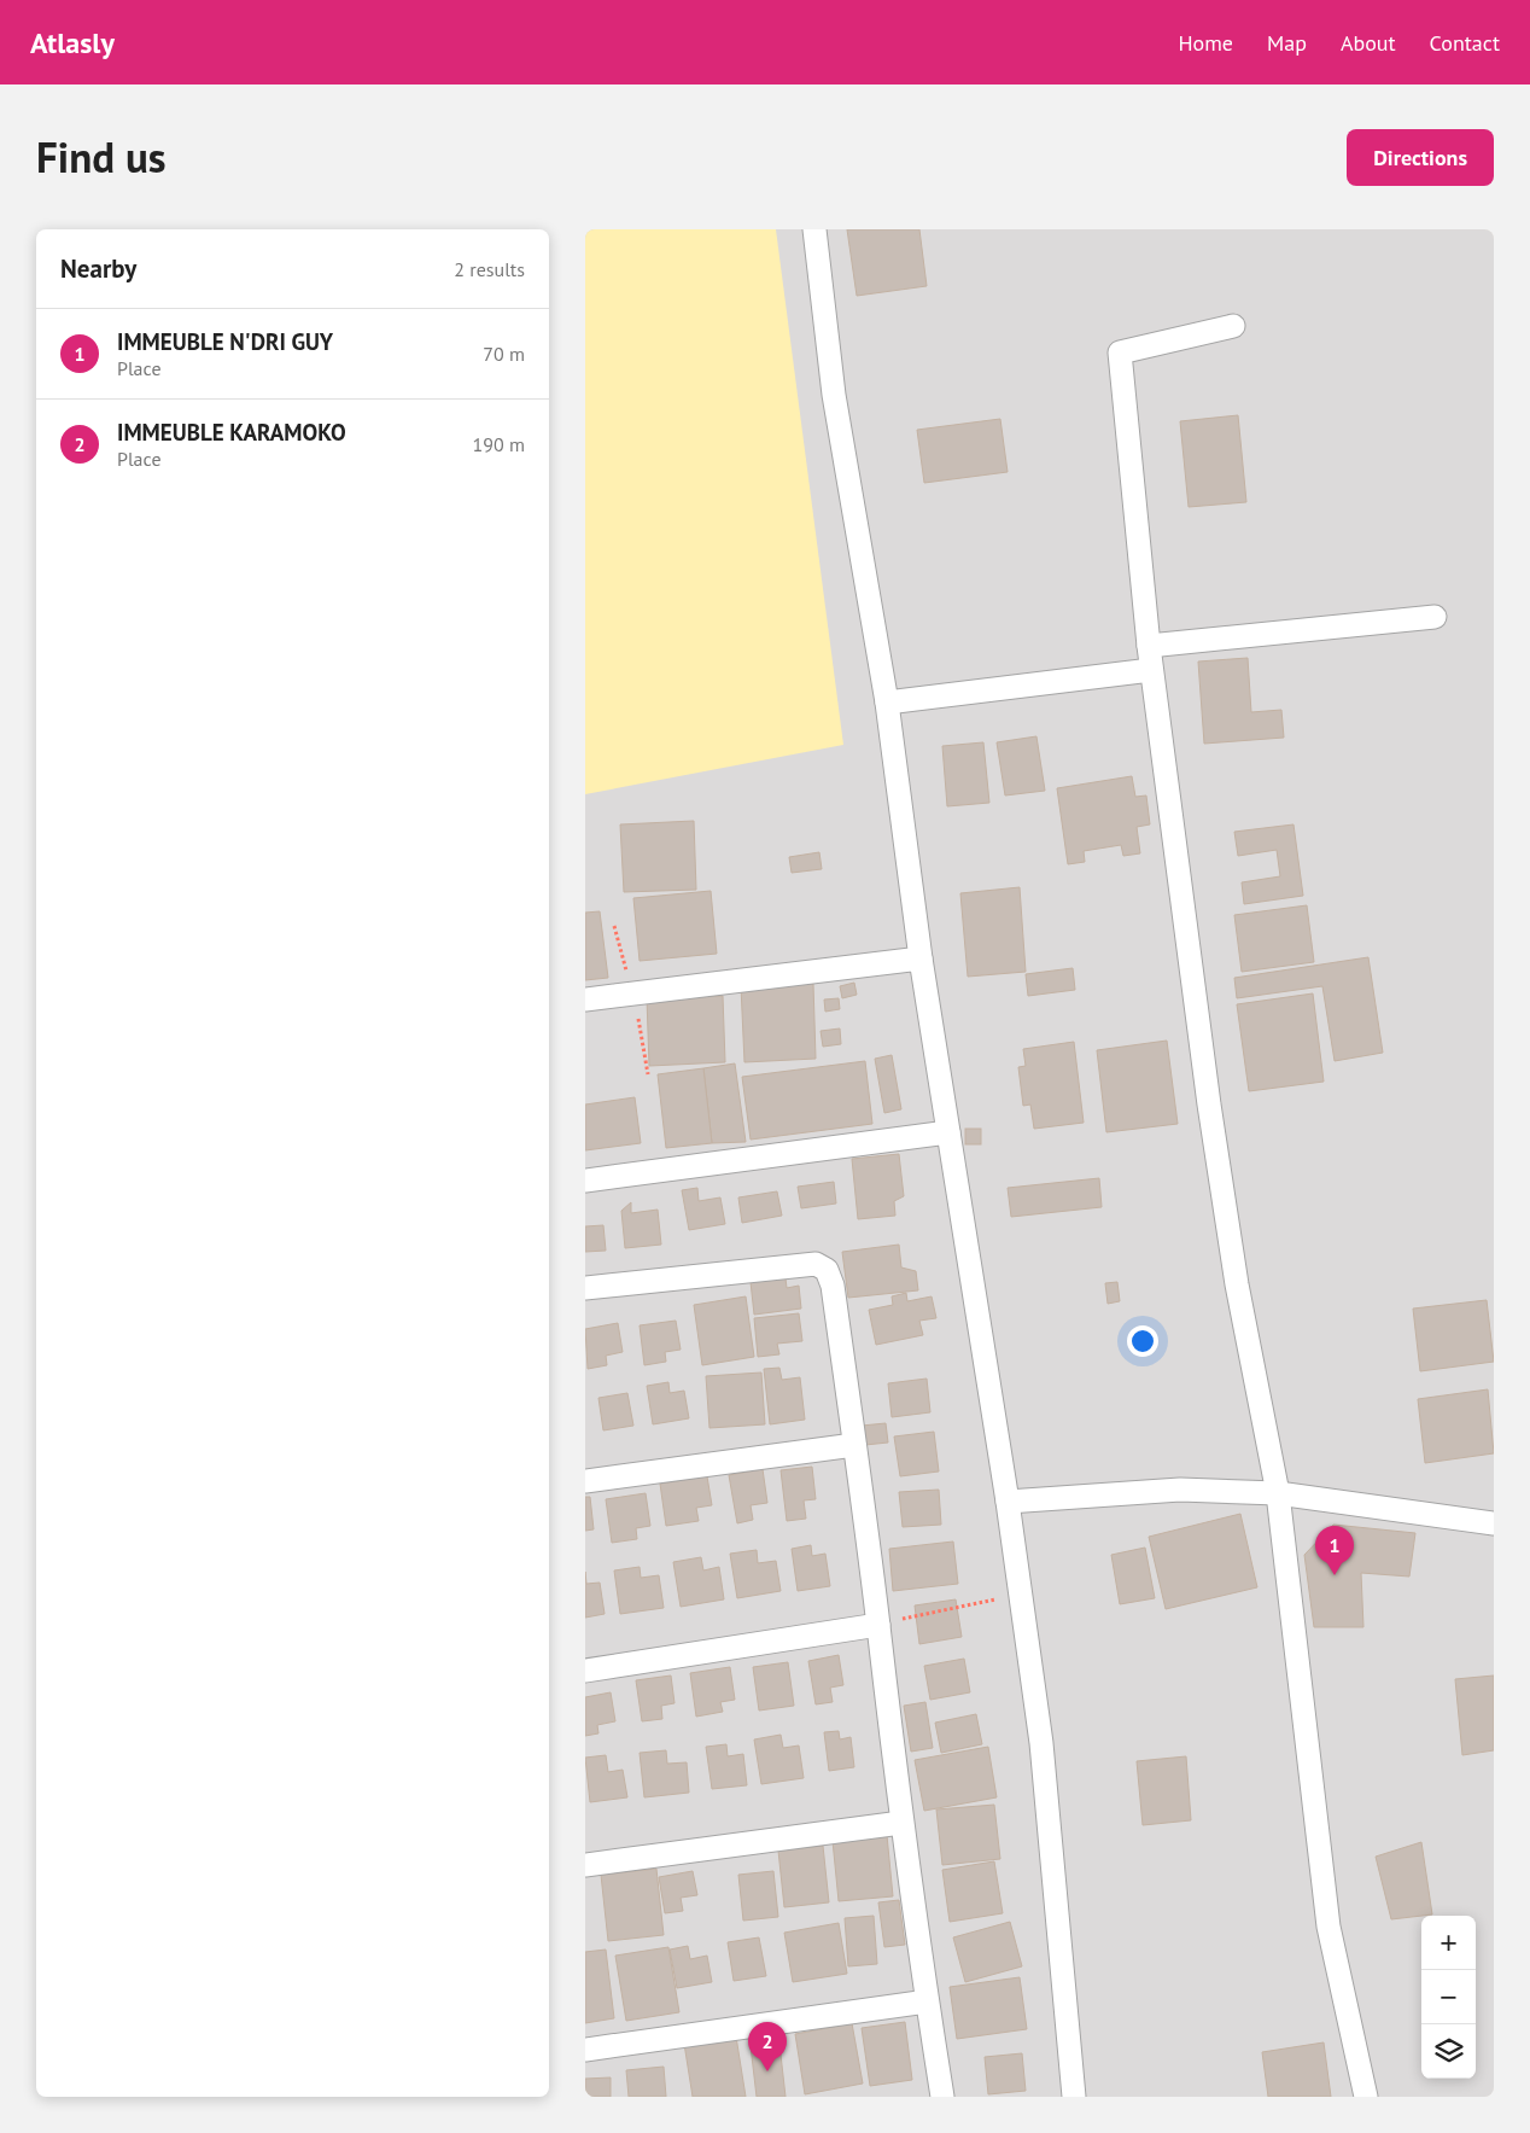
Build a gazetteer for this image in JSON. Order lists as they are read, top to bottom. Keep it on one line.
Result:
{"page":{"header":"Atlasly","nav":["Home","Map","About","Contact"],"title":"Find us","buttons":"Directions","heading":["Nearby","2 results"],"list":[{"mark":"1","name":"IMMEUBLE N'DRI GUY","note":"Place","value":"70 m"},{"mark":"2","name":"IMMEUBLE KARAMOKO","note":"Place","value":"190 m"}],"pins":["1","2"],"map_buttons":["+","−"]}}
